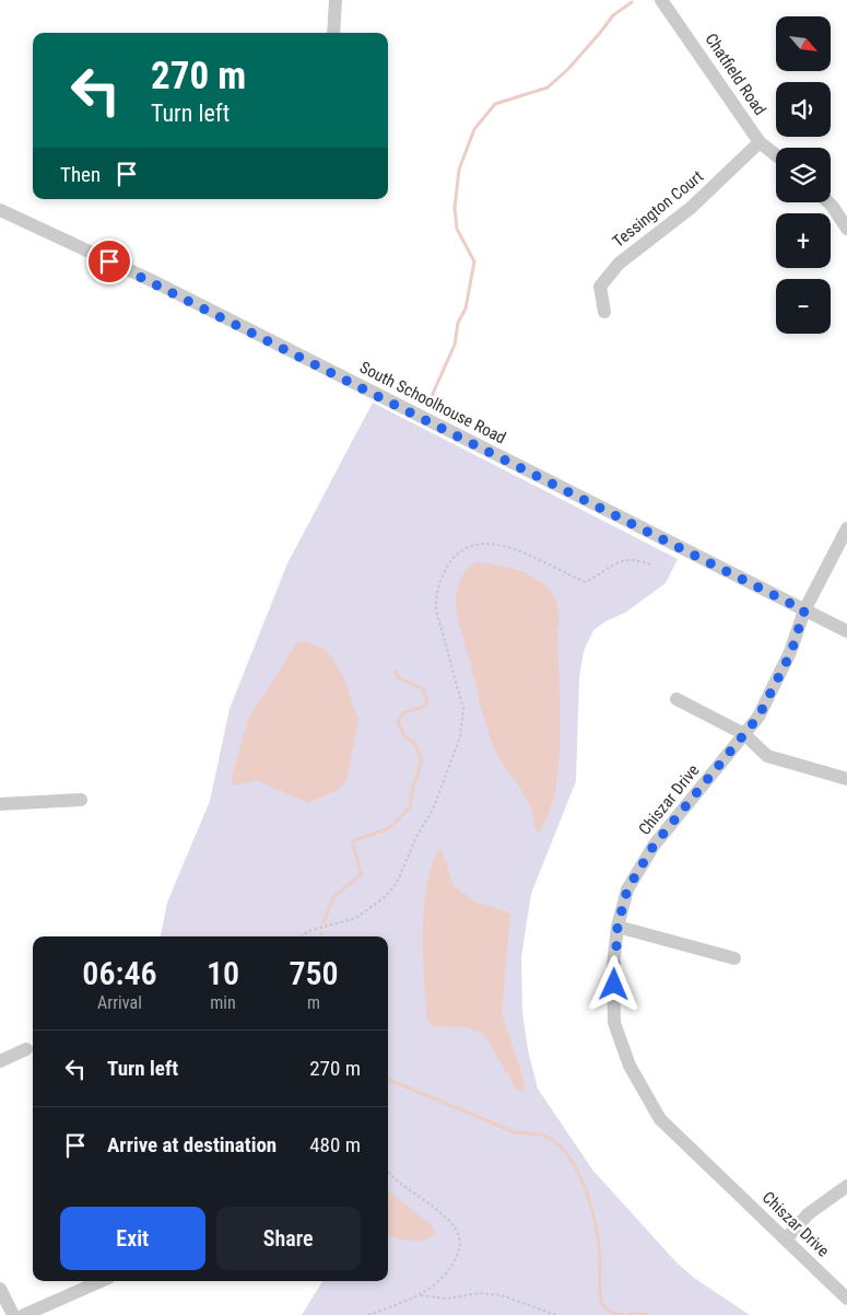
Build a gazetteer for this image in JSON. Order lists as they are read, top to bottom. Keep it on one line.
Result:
{"streets":{"street":["Chatfield Road","Tessington Court","South Schoolhouse Road","Chiszar Drive"]},"crossings":[["Chatfield Road","Tessington Court"],["South Schoolhouse Road","Chiszar Drive"]],"north":"bottom right","page":{"map_buttons":["+","−"],"turn":["270 m","Turn left"],"then":"Then","eta":["06:46","Arrival","10","min","750","m"],"list":[{"name":"Turn left","value":"270 m"},{"name":"Arrive at destination","value":"480 m"}],"buttons":["Exit","Share"]}}
